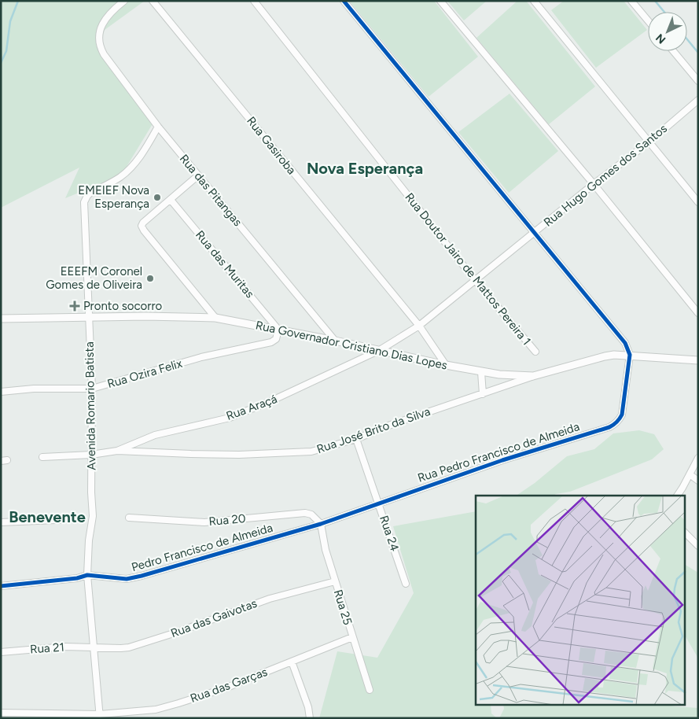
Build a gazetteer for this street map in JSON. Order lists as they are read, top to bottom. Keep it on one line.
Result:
{"streets":{"street":["Rua Gasiroba","Rua Hugo Gomes dos Santos","Rua das Pitangas","Rua das Muritas","Rua Doutor Jairo de Mattos Pereira 1","Rua Governador Cristiano Dias Lopes","Rua Ozira Felix","Avenida Romario Batista","Rua Araçá","Rua José Brito da Silva","Rua Pedro Francisco de Almeida","Rua 20","Rua 24","Pedro Francisco de Almeida","Rua 25","Rua das Gaivotas","Rua 21","Rua das Garças"]},"crossings":[["Rua Gasiroba","Rua Hugo Gomes dos Santos"],["Rua Gasiroba","Rua Governador Cristiano Dias Lopes"],["Rua Hugo Gomes dos Santos","Rua Doutor Jairo de Mattos Pereira 1"],["Rua Hugo Gomes dos Santos","Rua Governador Cristiano Dias Lopes"],["Rua Hugo Gomes dos Santos","Rua Araçá"],["Rua das Pitangas","Rua Governador Cristiano Dias Lopes"],["Rua das Pitangas","Avenida Romario Batista"],["Rua das Muritas","Rua Governador Cristiano Dias Lopes"],["Rua das Muritas","Rua Ozira Felix"],["Rua Governador Cristiano Dias Lopes","Rua Ozira Felix"],["Rua Governador Cristiano Dias Lopes","Avenida Romario Batista"],["Rua Governador Cristiano Dias Lopes","Rua Araçá"],["Rua Governador Cristiano Dias Lopes","Rua José Brito da Silva"],["Rua Governador Cristiano Dias Lopes","Rua Pedro Francisco de Almeida"],["Rua Ozira Felix","Avenida Romario Batista"],["Avenida Romario Batista","Rua José Brito da Silva"],["Avenida Romario Batista","Pedro Francisco de Almeida"],["Avenida Romario Batista","Rua das Gaivotas"],["Avenida Romario Batista","Rua 21"],["Avenida Romario Batista","Rua das Garças"],["Rua Araçá","Rua José Brito da Silva"],["Rua José Brito da Silva","Rua 24"],["Rua Pedro Francisco de Almeida","Rua 20"],["Rua Pedro Francisco de Almeida","Rua 24"],["Rua Pedro Francisco de Almeida","Pedro Francisco de Almeida"],["Rua Pedro Francisco de Almeida","Rua 25"],["Rua 20","Pedro Francisco de Almeida"],["Rua 20","Rua 25"],["Pedro Francisco de Almeida","Rua 25"],["Rua 25","Rua das Gaivotas"],["Rua 25","Rua das Garças"],["Rua das Gaivotas","Rua 21"]],"districts":["Nova Esperança","Benevente"],"places":{"other":["EMEIEF Nova Esperança","EEEFM Coronel Gomes de Oliveira"],"health":["Pronto socorro"]},"north":"bottom left"}
